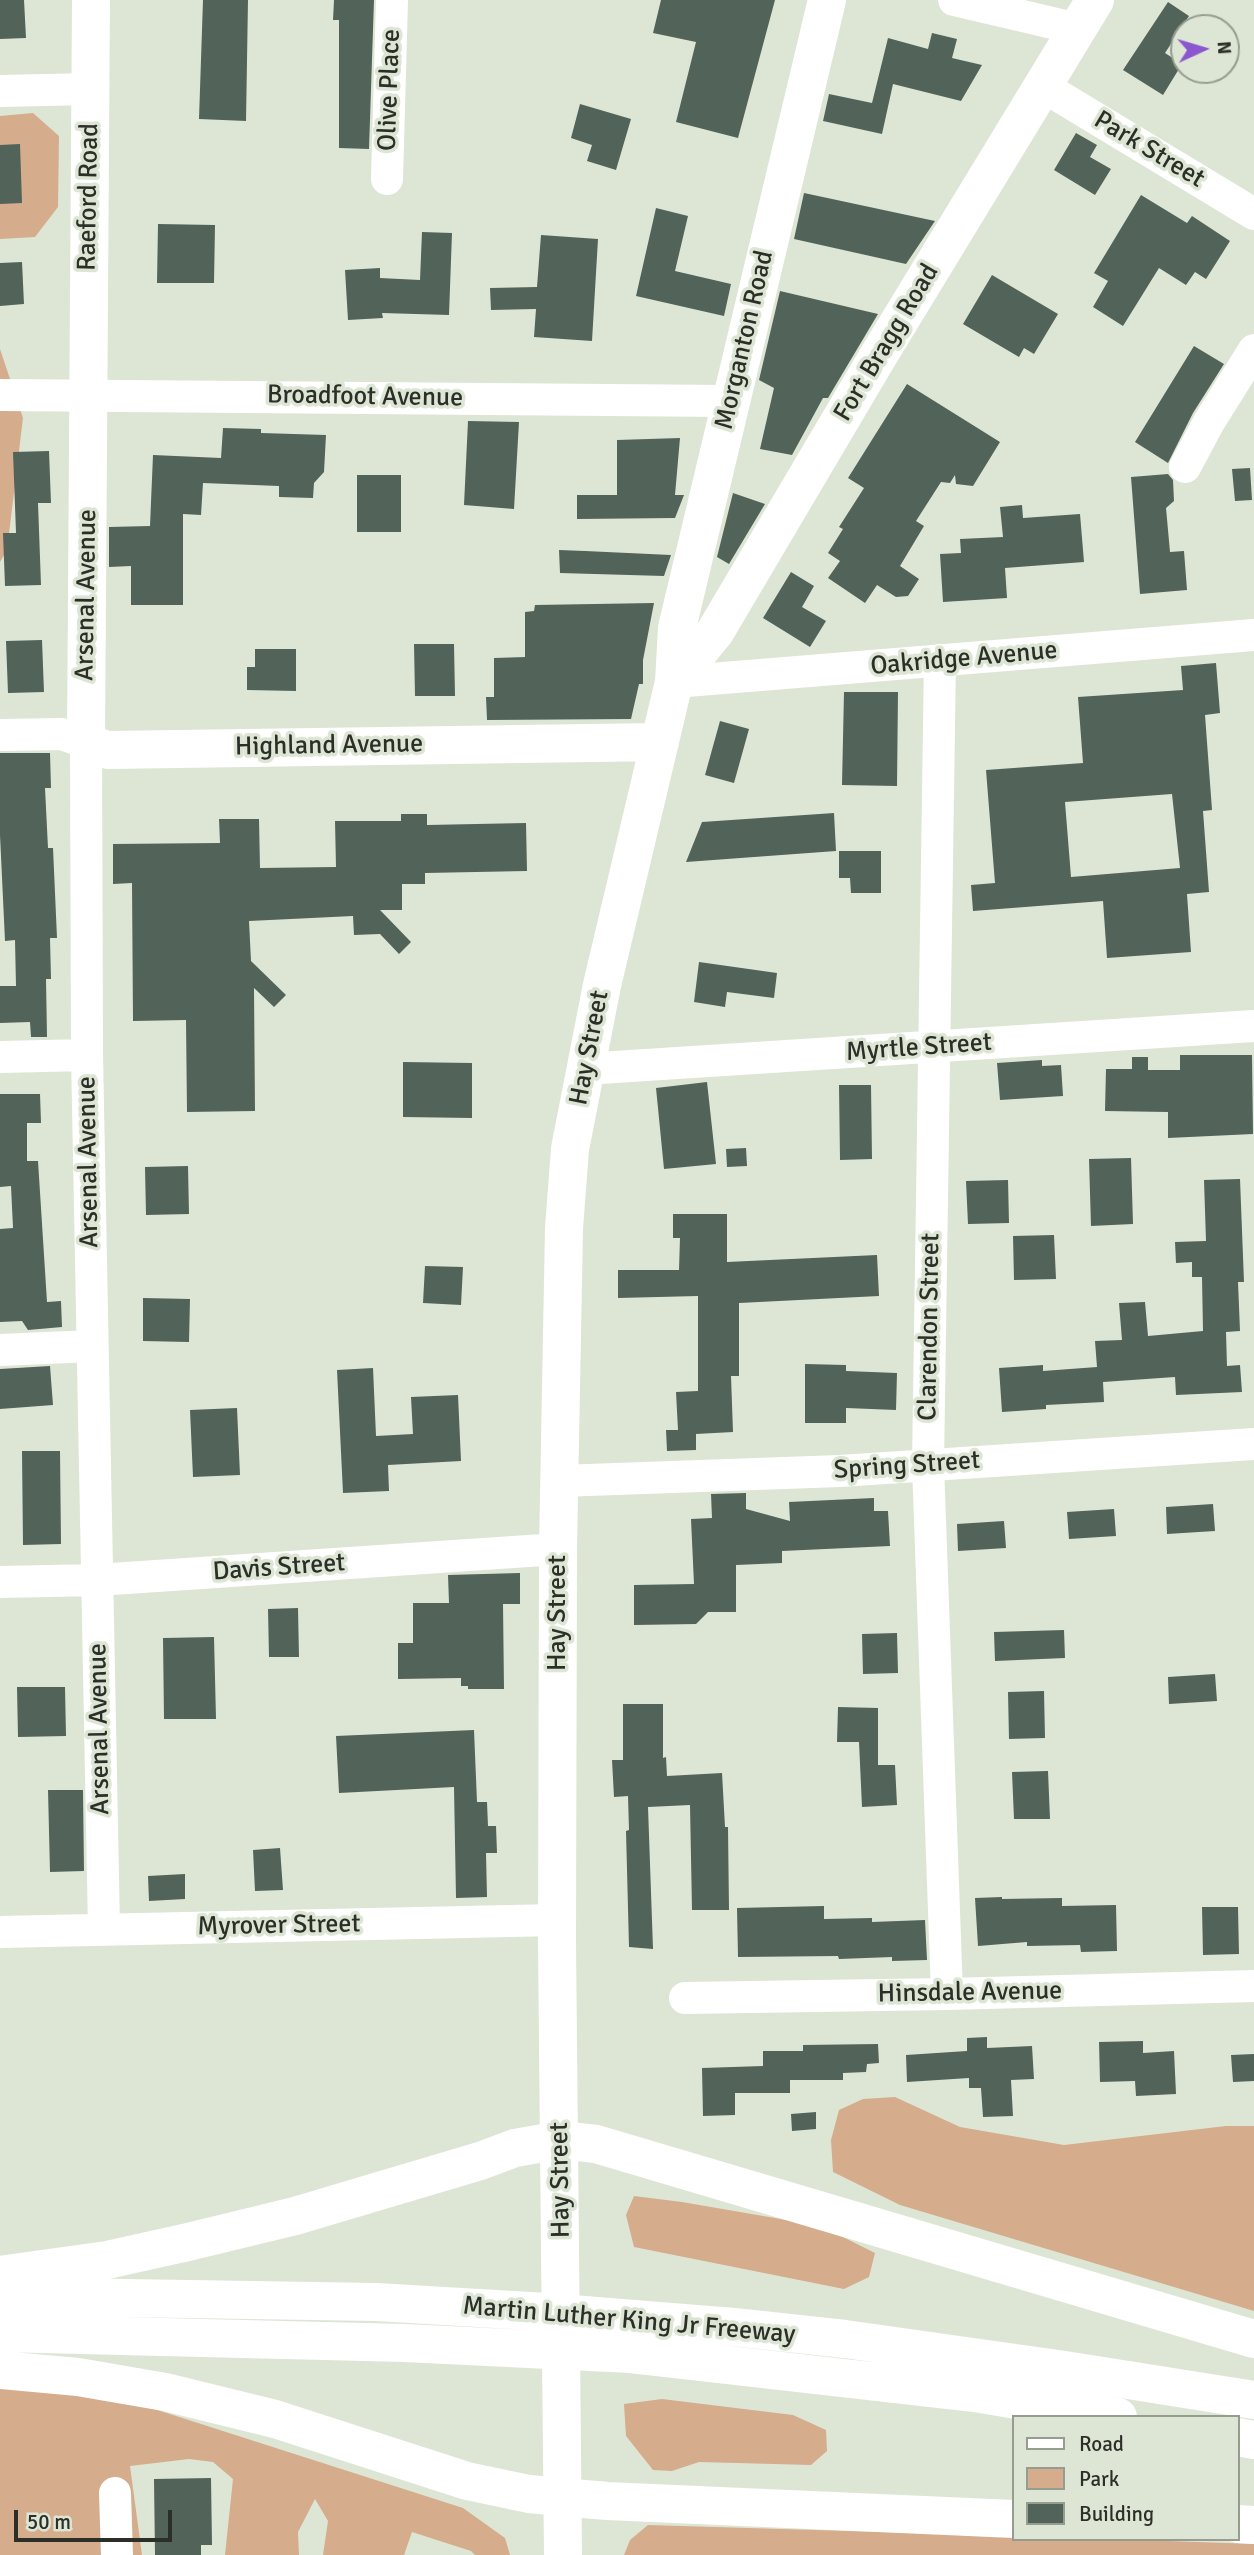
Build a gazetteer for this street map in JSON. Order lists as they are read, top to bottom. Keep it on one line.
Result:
{"streets":{"main road":["Raeford Road","Morganton Road","Fort Bragg Road","Arsenal Avenue","Highland Avenue","Hay Street","Martin Luther King Jr Freeway"],"street":["Olive Place","Park Street","Broadfoot Avenue","Oakridge Avenue","Myrtle Street","Clarendon Street","Spring Street","Davis Street","Myrover Street","Hinsdale Avenue"]},"crossings":[["Park Street","Fort Bragg Road"],["Raeford Road","Broadfoot Avenue"],["Raeford Road","Arsenal Avenue"],["Morganton Road","Fort Bragg Road"],["Morganton Road","Broadfoot Avenue"],["Morganton Road","Oakridge Avenue"],["Morganton Road","Hay Street"],["Fort Bragg Road","Oakridge Avenue"],["Fort Bragg Road","Hay Street"],["Broadfoot Avenue","Arsenal Avenue"],["Arsenal Avenue","Highland Avenue"],["Arsenal Avenue","Davis Street"],["Arsenal Avenue","Myrover Street"],["Oakridge Avenue","Hay Street"],["Oakridge Avenue","Clarendon Street"],["Highland Avenue","Hay Street"],["Hay Street","Myrtle Street"],["Hay Street","Spring Street"],["Hay Street","Davis Street"],["Hay Street","Myrover Street"],["Myrtle Street","Clarendon Street"],["Clarendon Street","Spring Street"],["Clarendon Street","Hinsdale Avenue"]],"legend":["Road","Park","Building"],"scale_bar":"50 m","north":"right"}
